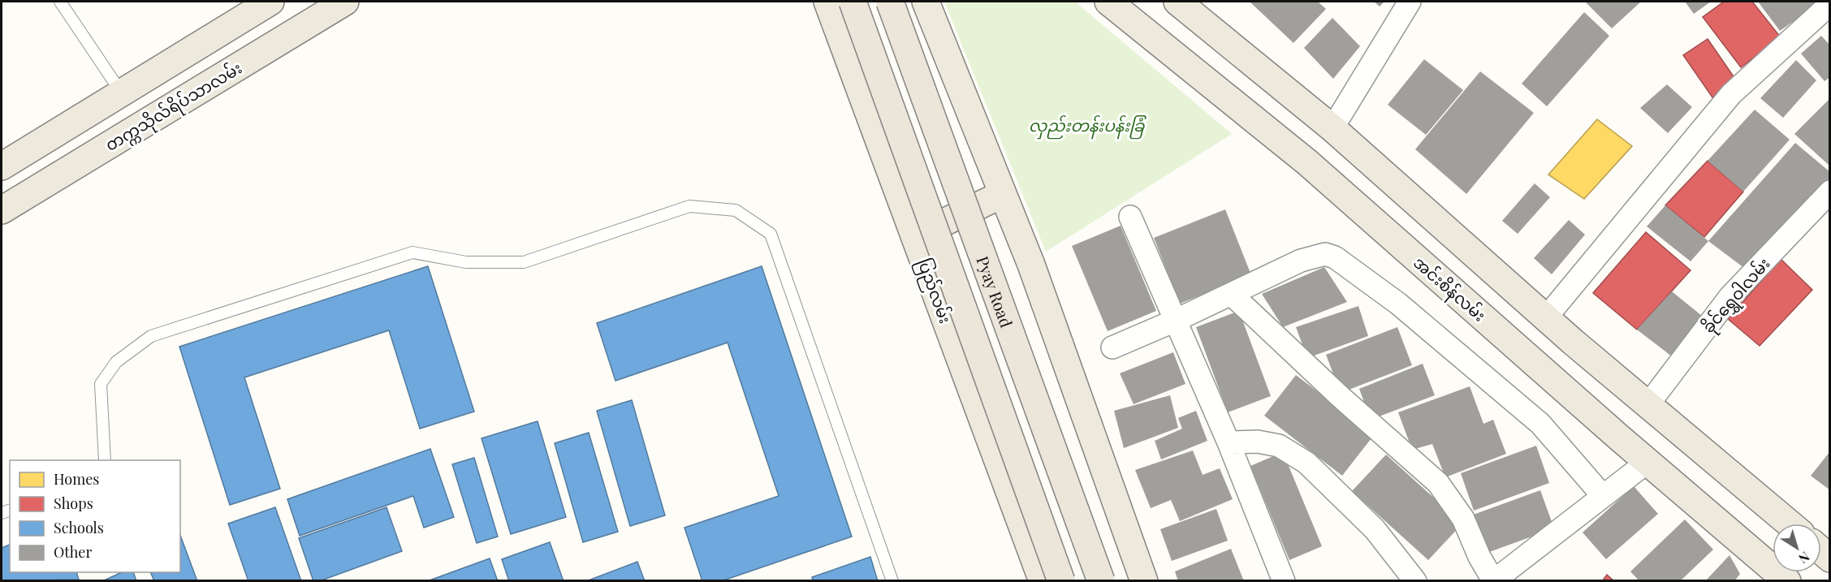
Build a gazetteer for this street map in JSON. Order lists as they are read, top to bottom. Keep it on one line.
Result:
{"streets":{"highway":["ပြည်လမ်း","Pyay Road"],"main road":["တက္ကသိုလ်ရိပ်သာလမ်း","အင်းစိန်လမ်း"],"street":["ခိုင်ရွှေဝါလမ်း"]},"parks":["လှည်းတန်းပန်းခြံ"],"legend":["Homes","Shops","Schools","Other"],"north":"bottom right"}
